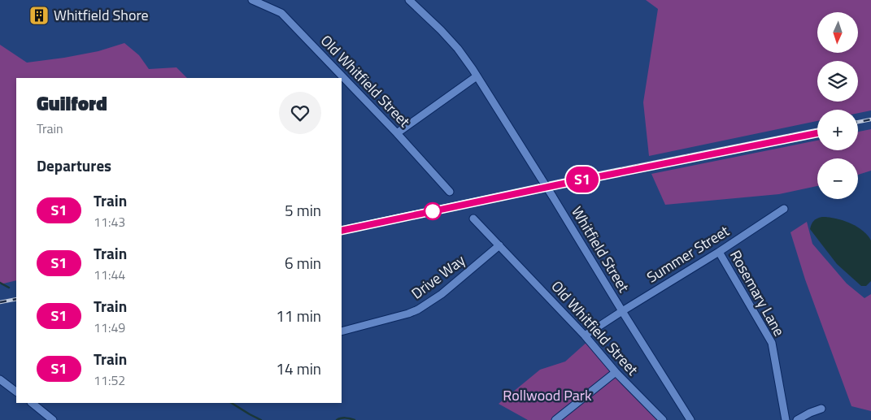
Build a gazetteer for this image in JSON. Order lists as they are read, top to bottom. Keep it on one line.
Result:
{"streets":{"street":["Old Whitfield Street","Whitfield Street","Summer Street","Drive Way","Rosemary Lane"]},"crossings":[["Old Whitfield Street","Summer Street"],["Old Whitfield Street","Drive Way"],["Whitfield Street","Summer Street"],["Summer Street","Rosemary Lane"]],"parks":["Rollwood Park"],"places":{"building":["Whitfield Shore"]},"north":"bottom","page":{"on_map":"S1","map_buttons":["+","−"],"heading":[["Guilford","Train"],"Departures"],"list":[{"mark":"S1","name":"Train","note":"11:43","value":"5 min"},{"mark":"S1","name":"Train","note":"11:44","value":"6 min"},{"mark":"S1","name":"Train","note":"11:49","value":"11 min"},{"mark":"S1","name":"Train","note":"11:52","value":"14 min"}]}}
